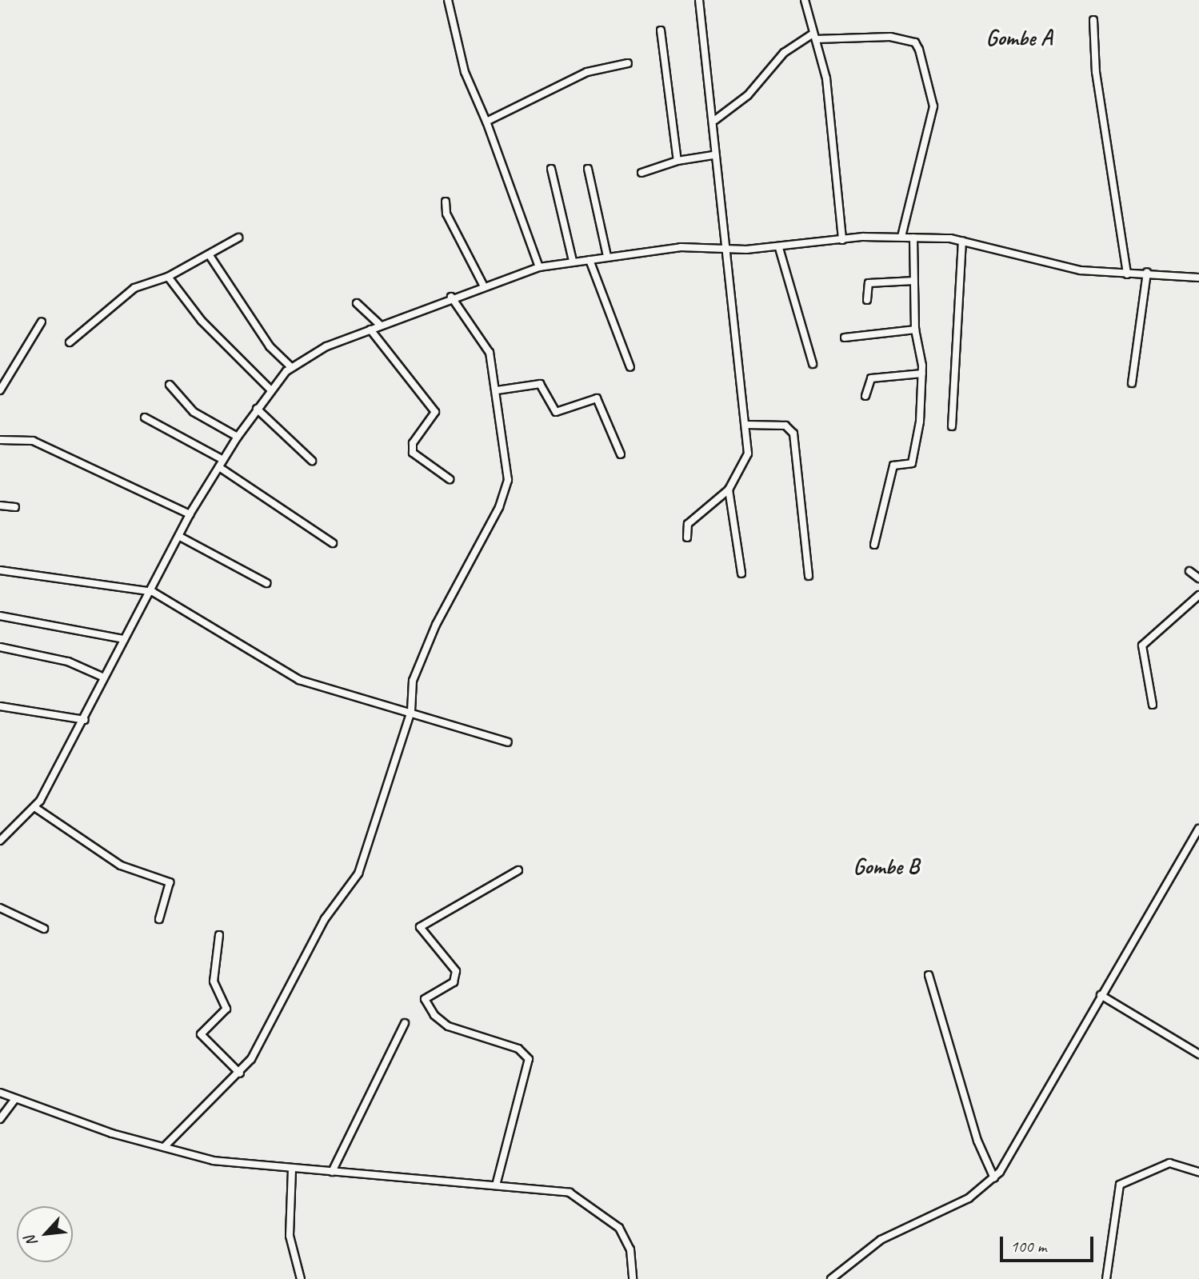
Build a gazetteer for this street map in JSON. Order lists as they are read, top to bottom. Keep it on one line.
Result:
{"districts":["Gombe A","Gombe B"],"scale_bar":"100 m","north":"bottom left"}
